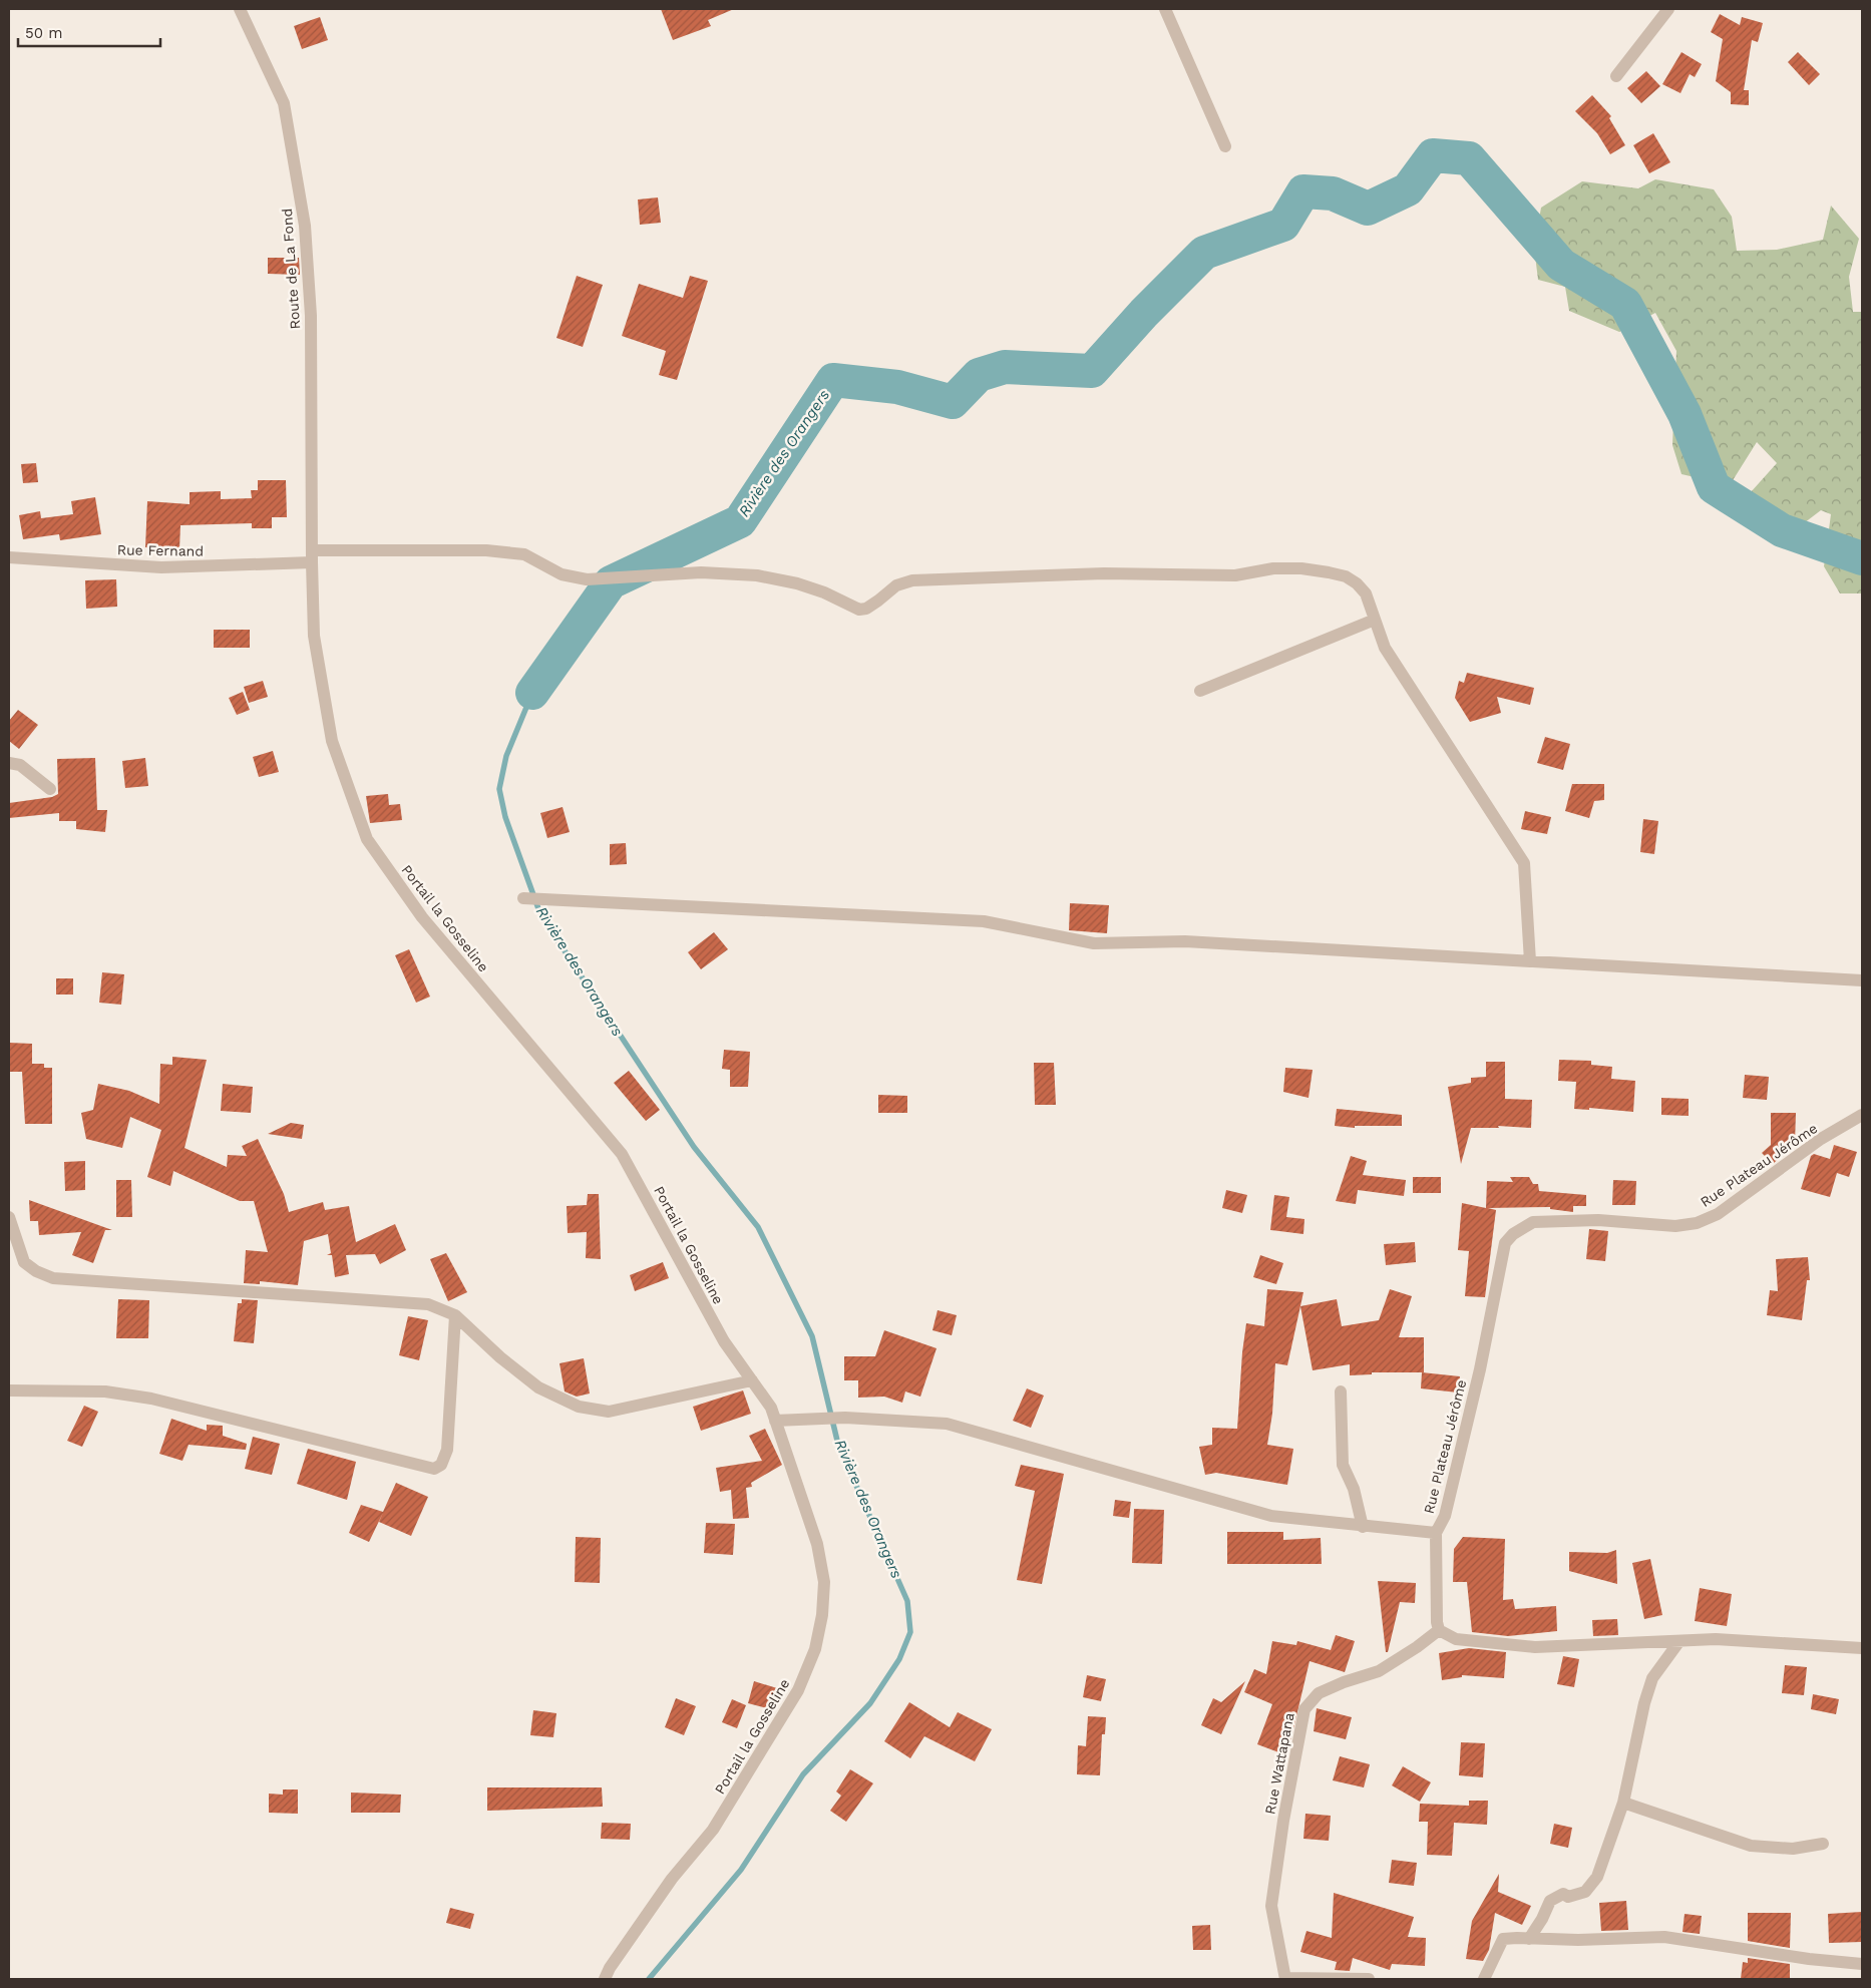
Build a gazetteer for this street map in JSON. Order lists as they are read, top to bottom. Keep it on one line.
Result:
{"streets":{"street":["Route de La Fond","Rue Fernand","Portail la Gosseline","Rue Plateau Jérôme","Rue Wattapana"]},"crossings":[["Route de La Fond","Rue Fernand"],["Route de La Fond","Portail la Gosseline"],["Rue Fernand","Portail la Gosseline"],["Rue Plateau Jérôme","Rue Wattapana"]],"water":["Rivière des Orangers"],"scale_bar":"50 m"}
